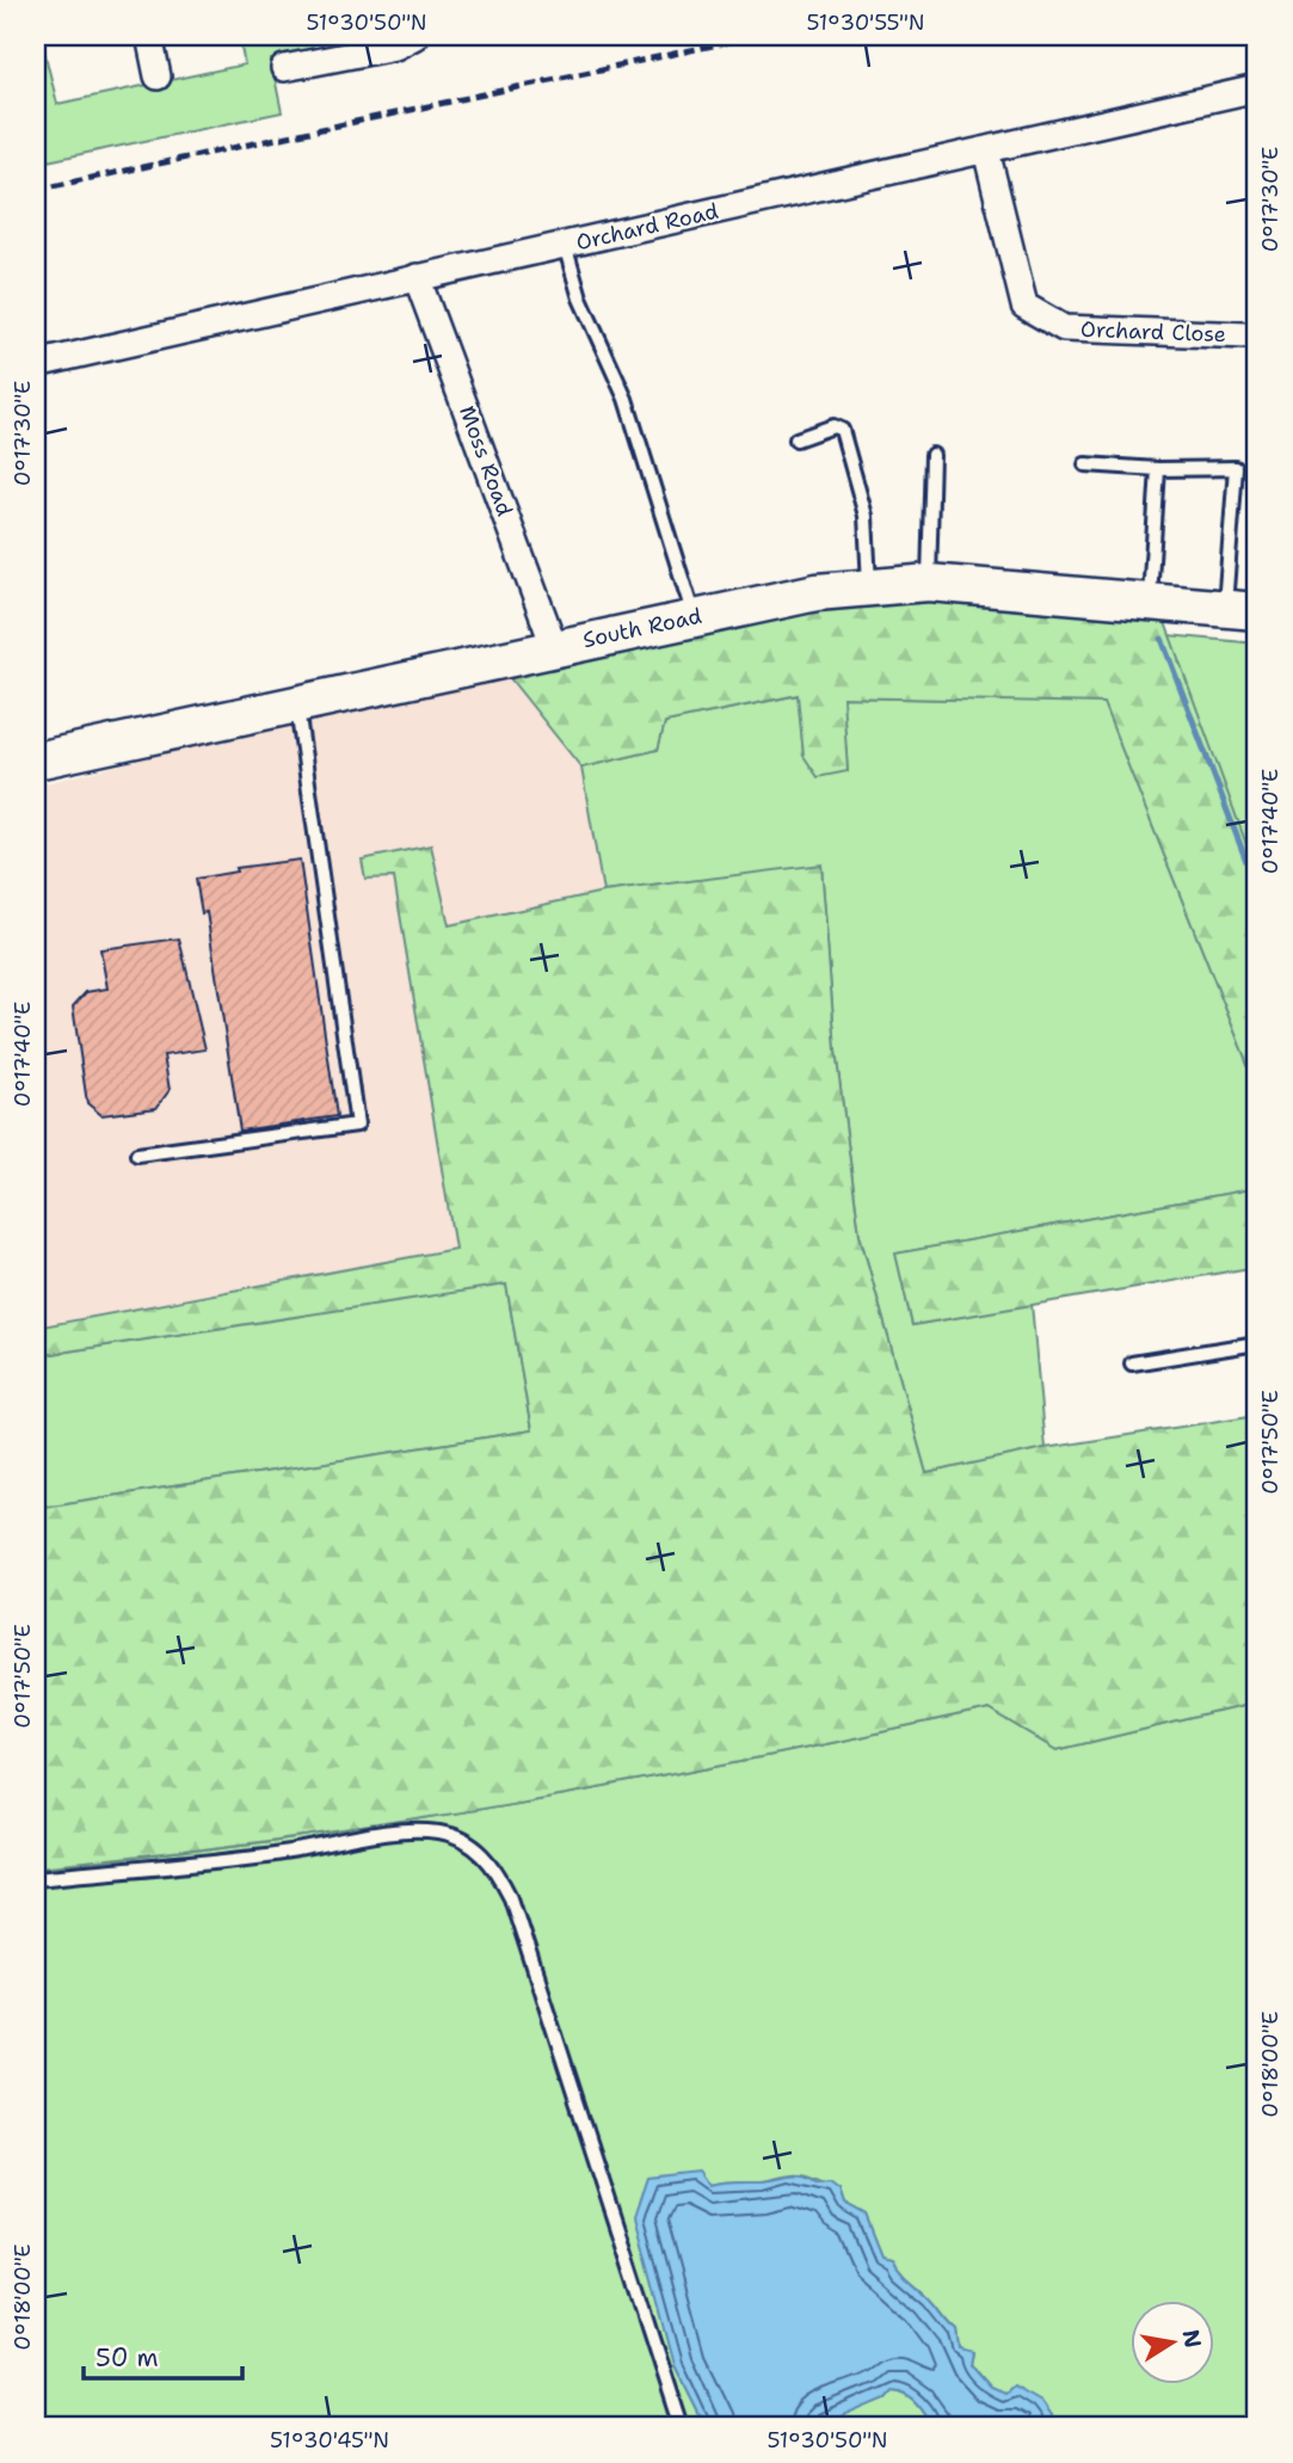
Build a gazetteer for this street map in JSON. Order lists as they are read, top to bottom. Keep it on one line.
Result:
{"streets":{"main road":["South Road"],"street":["Orchard Road","Orchard Close","Moss Road"]},"crossings":[["Orchard Road","Orchard Close"],["Orchard Road","Moss Road"],["Moss Road","South Road"]],"scale_bar":"50 m","north":"right","coordinates":["51°30'50\"N","51°30'55\"N","0°17'30\"E","0°17'40\"E","0°17'50\"E","0°18'00\"E","51°30'45\"N"]}
